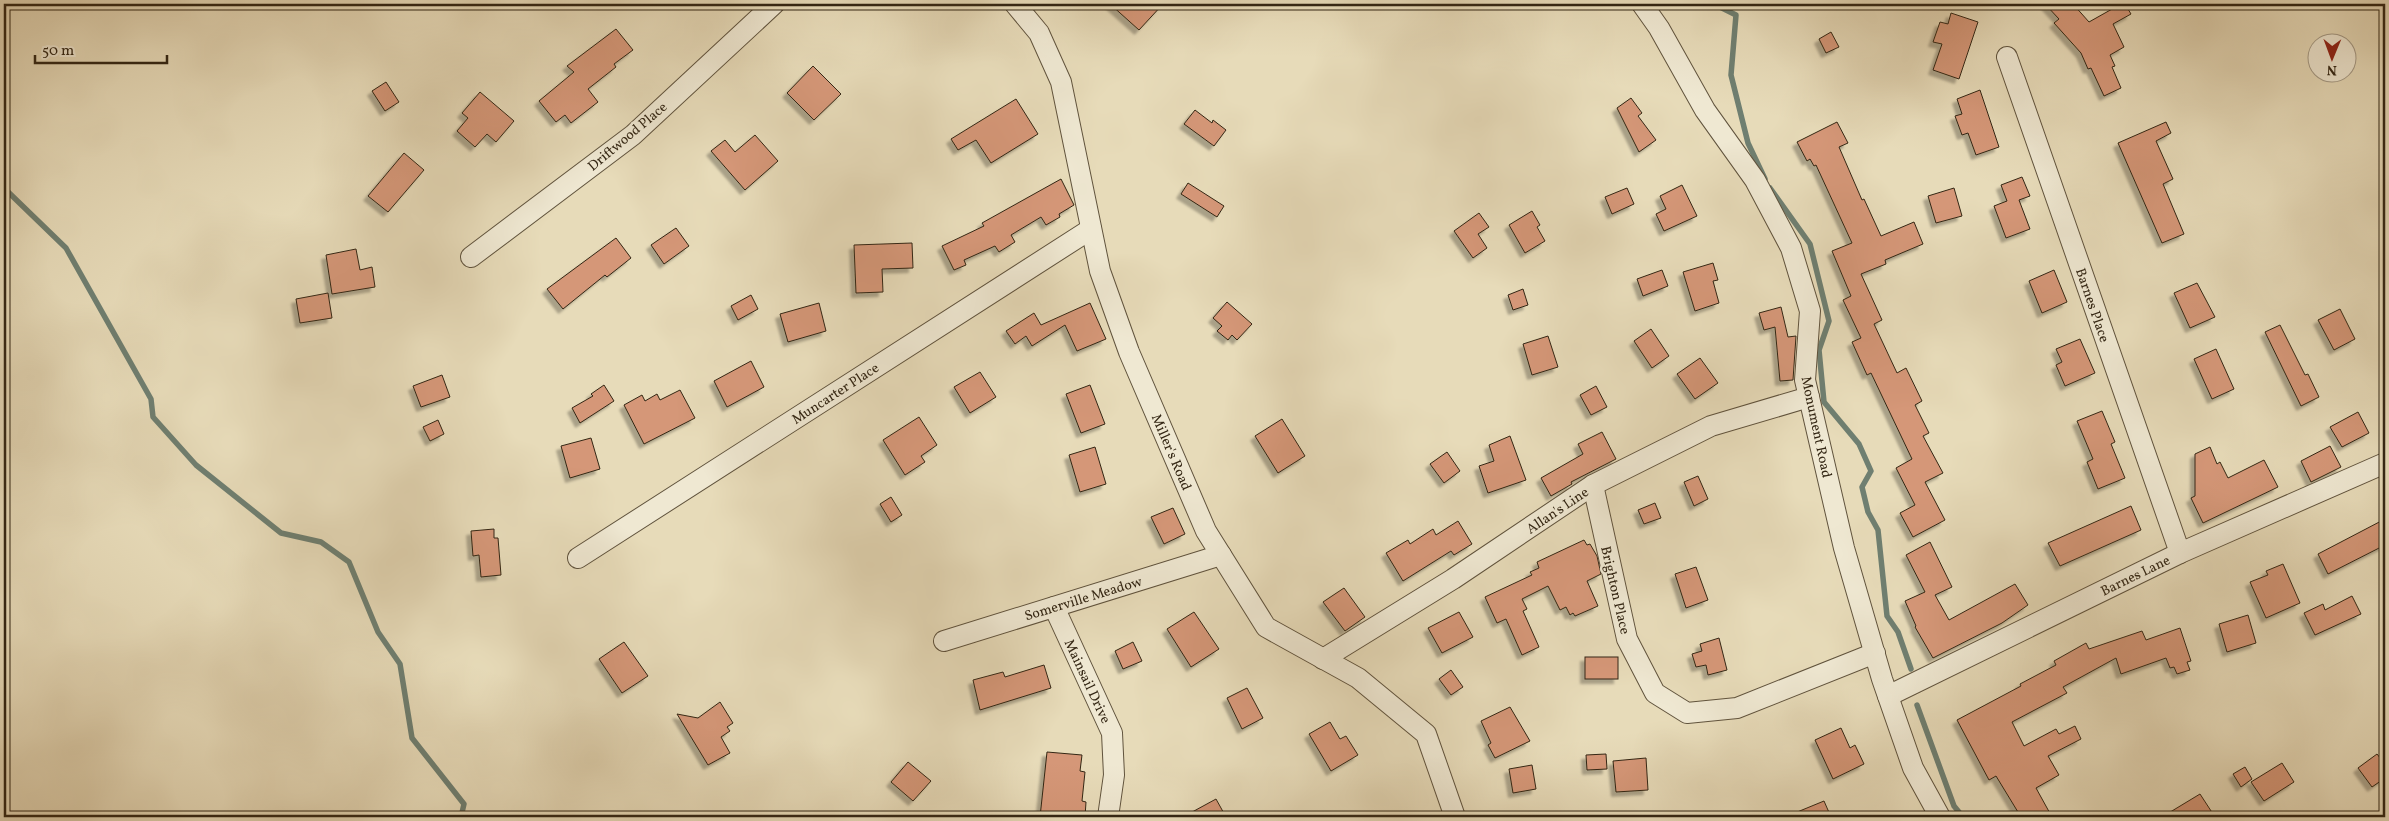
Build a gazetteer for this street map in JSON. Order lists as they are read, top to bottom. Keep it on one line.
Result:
{"streets":{"street":["Driftwood Place","Barnes Place","Muncarter Place","Monument Road","Miller's Road","Allan's Line","Barnes Lane","Brighton Place","Somerville Meadow","Mainsail Drive"]},"crossings":[["Barnes Place","Barnes Lane"],["Muncarter Place","Miller's Road"],["Monument Road","Allan's Line"],["Monument Road","Barnes Lane"],["Monument Road","Brighton Place"],["Miller's Road","Allan's Line"],["Miller's Road","Somerville Meadow"],["Allan's Line","Brighton Place"],["Somerville Meadow","Mainsail Drive"]],"scale_bar":"50 m","north":"bottom"}
